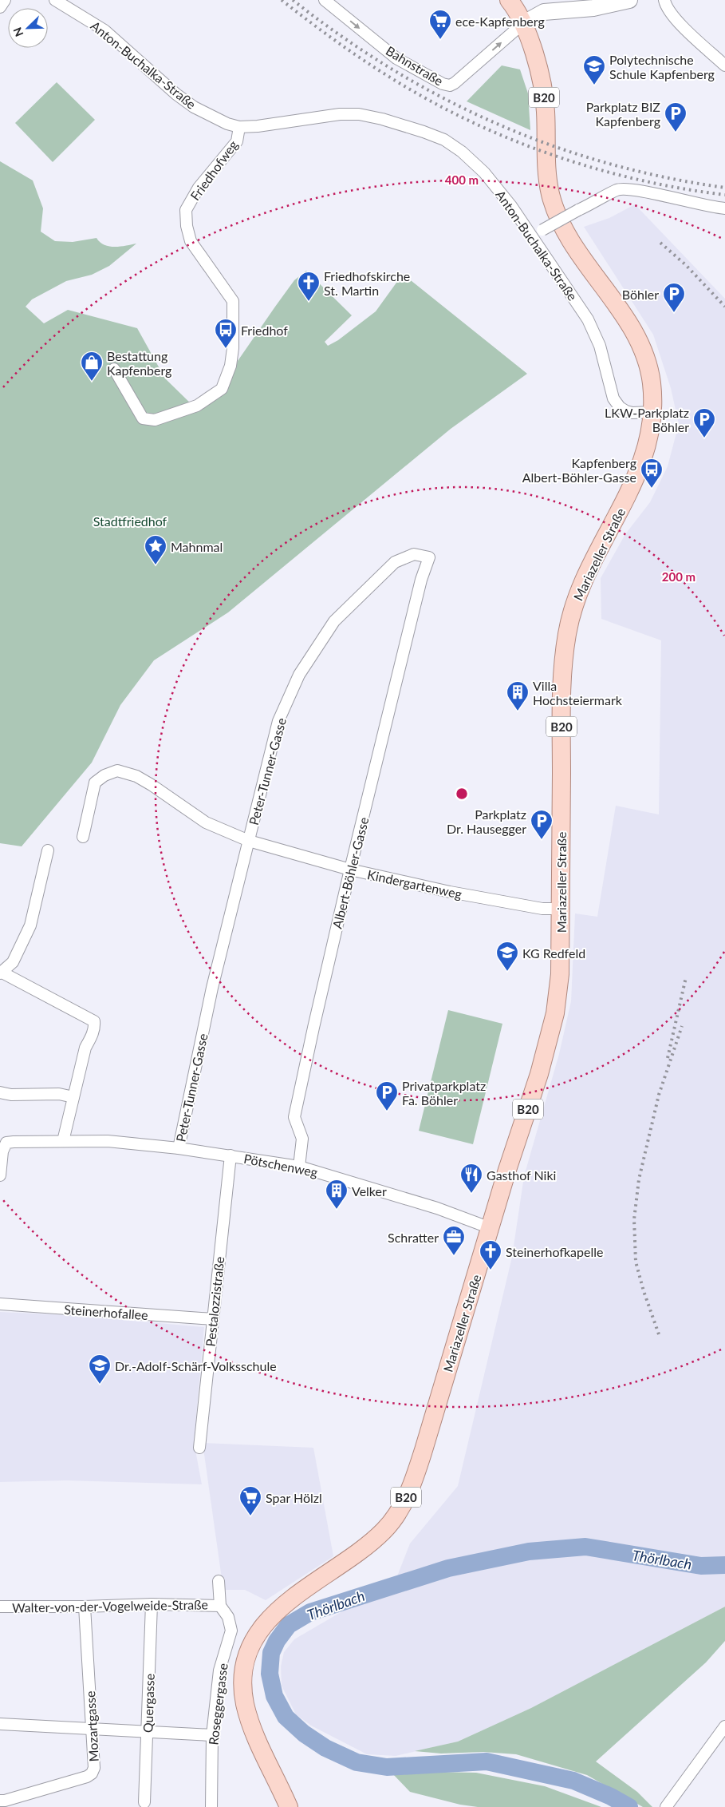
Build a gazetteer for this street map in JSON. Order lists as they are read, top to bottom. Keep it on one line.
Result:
{"streets":{"main road":["B20","Mariazeller Straße"],"street":["Anton-Buchalka-Straße","Bahnstraße","Friedhofweg","Peter-Tunner-Gasse","Albert-Böhler-Gasse","Kindergartenweg","Pötschenweg","Pestalozzistraße","Steinerhofallee","Walter-von-der-Vogelweide-Straße","Quergasse","Roseggergasse","Mozartgasse"]},"crossings":[["Anton-Buchalka-Straße","Friedhofweg"],["Anton-Buchalka-Straße","Mariazeller Straße"],["Bahnstraße","B20"],["Bahnstraße","Mariazeller Straße"],["B20","Mariazeller Straße"],["Mariazeller Straße","Kindergartenweg"],["Mariazeller Straße","Pötschenweg"],["Peter-Tunner-Gasse","Albert-Böhler-Gasse"],["Peter-Tunner-Gasse","Kindergartenweg"],["Peter-Tunner-Gasse","Pötschenweg"],["Albert-Böhler-Gasse","Kindergartenweg"],["Albert-Böhler-Gasse","Pötschenweg"],["Pötschenweg","Pestalozzistraße"],["Pestalozzistraße","Steinerhofallee"],["Walter-von-der-Vogelweide-Straße","Quergasse"],["Walter-von-der-Vogelweide-Straße","Roseggergasse"],["Walter-von-der-Vogelweide-Straße","Mozartgasse"]],"one_way":["Bahnstraße"],"water":["Thörlbach"],"parks":["Stadtfriedhof"],"places":{"supermarket":["ece-Kapfenberg","Spar Hölzl"],"school or university":["Polytechnische Schule Kapfenberg","KG Redfeld","Dr.-Adolf-Schärf-Volksschule"],"parking":["Parkplatz BIZ Kapfenberg","Böhler","LKW-Parkplatz Böhler","Parkplatz Dr. Hausegger","Privatparkplatz Fa. Böhler"],"church":["Friedhofskirche St. Martin","Steinerhofkapelle"],"bus stop":["Friedhof","Kapfenberg Albert-Böhler-Gasse"],"shop":["Bestattung Kapfenberg"],"place":["Mahnmal"],"building":["Villa Hochsteiermark","Velker"],"restaurant":["Gasthof Niki"],"office":["Schratter"]},"north":"bottom left","rings":["400 m","200 m"]}
